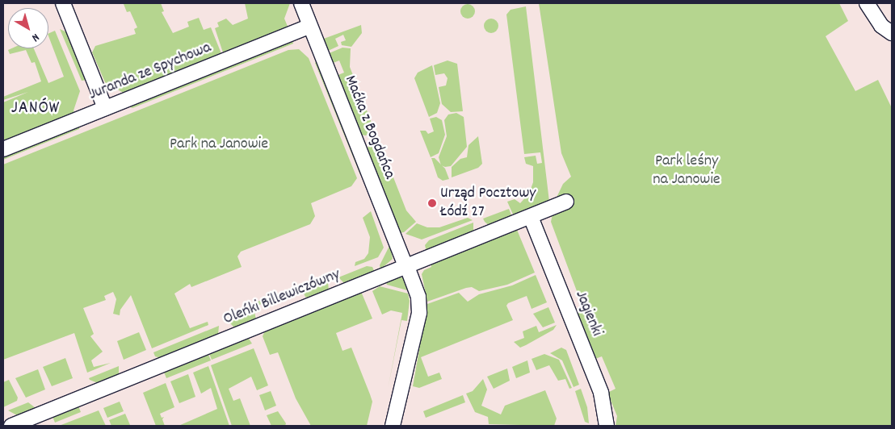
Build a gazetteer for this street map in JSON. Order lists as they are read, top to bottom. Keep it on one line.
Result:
{"streets":{"street":["Juranda ze Spychowa","Maćka z Bogdańca","Oleńki Billewiczówny","Jagienki"]},"crossings":[["Juranda ze Spychowa","Maćka z Bogdańca"],["Maćka z Bogdańca","Oleńki Billewiczówny"],["Oleńki Billewiczówny","Jagienki"]],"districts":["JANÓW"],"parks":["Park na Janowie","Park leśny na Janowie"],"places":["Urząd Pocztowy Łódź 27"],"north":"bottom right"}
